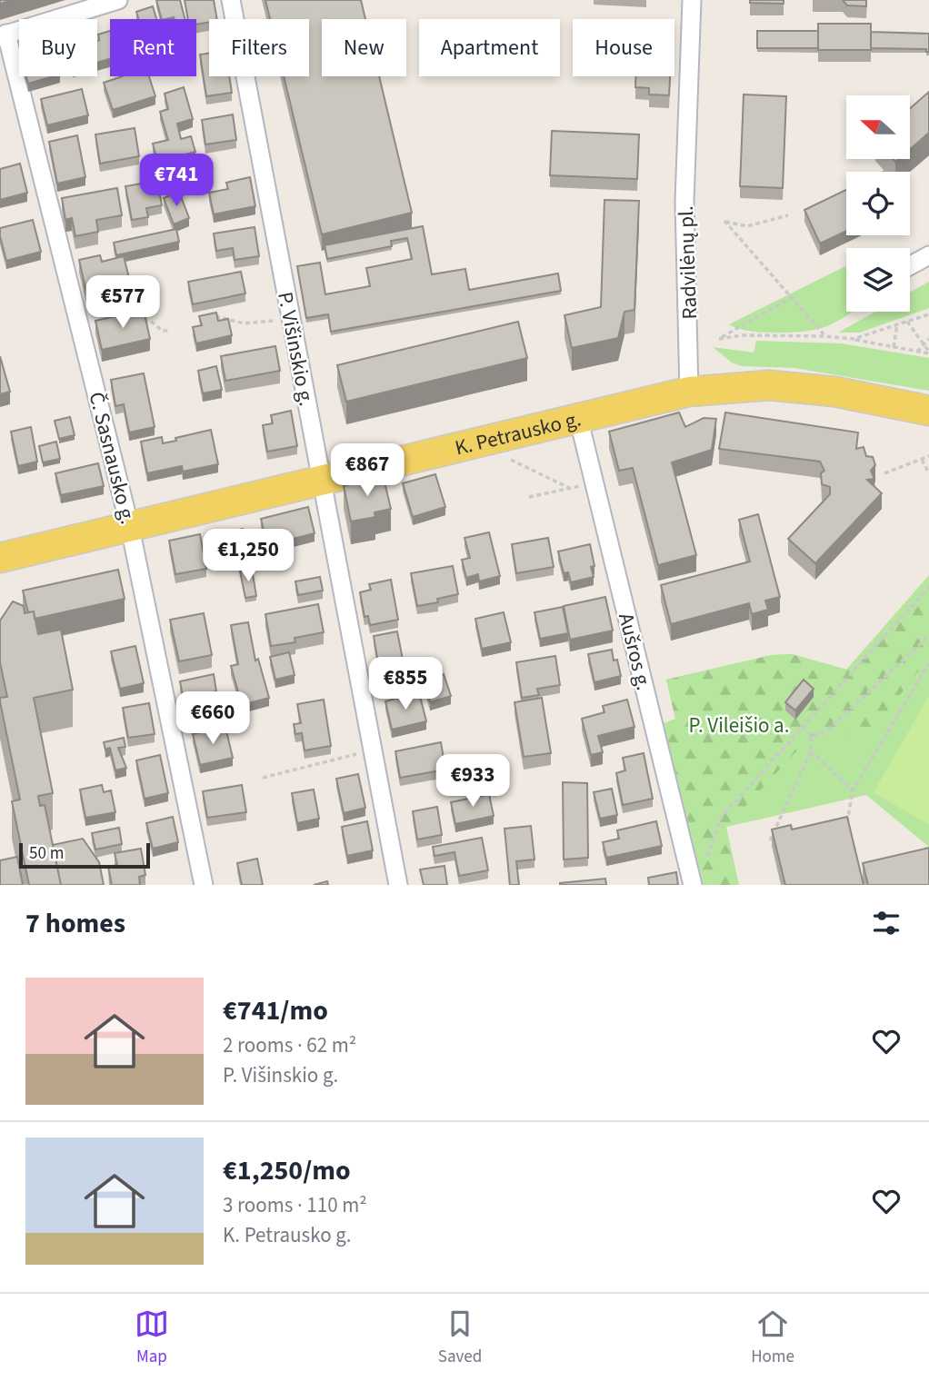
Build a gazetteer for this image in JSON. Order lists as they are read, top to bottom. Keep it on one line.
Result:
{"streets":{"main road":["K. Petrausko g."],"street":["Radvilėnų pl.","P. Višinskio g.","Č. Sasnausko g.","Aušros g."]},"crossings":[["Radvilėnų pl.","K. Petrausko g."],["P. Višinskio g.","K. Petrausko g."],["K. Petrausko g.","Č. Sasnausko g."],["K. Petrausko g.","Aušros g."]],"parks":["P. Vileišio a."],"scale_bar":"50 m","north":"left","page":{"chip":["Buy","Rent","Filters","New","Apartment","House"],"price":["€741","€577","€867","€1,250","€855","€660","€933"],"scale":"50 m","heading":"7 homes","list":[{"name":"€741/mo","note":"2 rooms · 62 m² · P. Višinskio g."},{"name":"€1,250/mo","note":"3 rooms · 110 m² · K. Petrausko g."}],"tabs":["Map","Saved","Home"]}}
